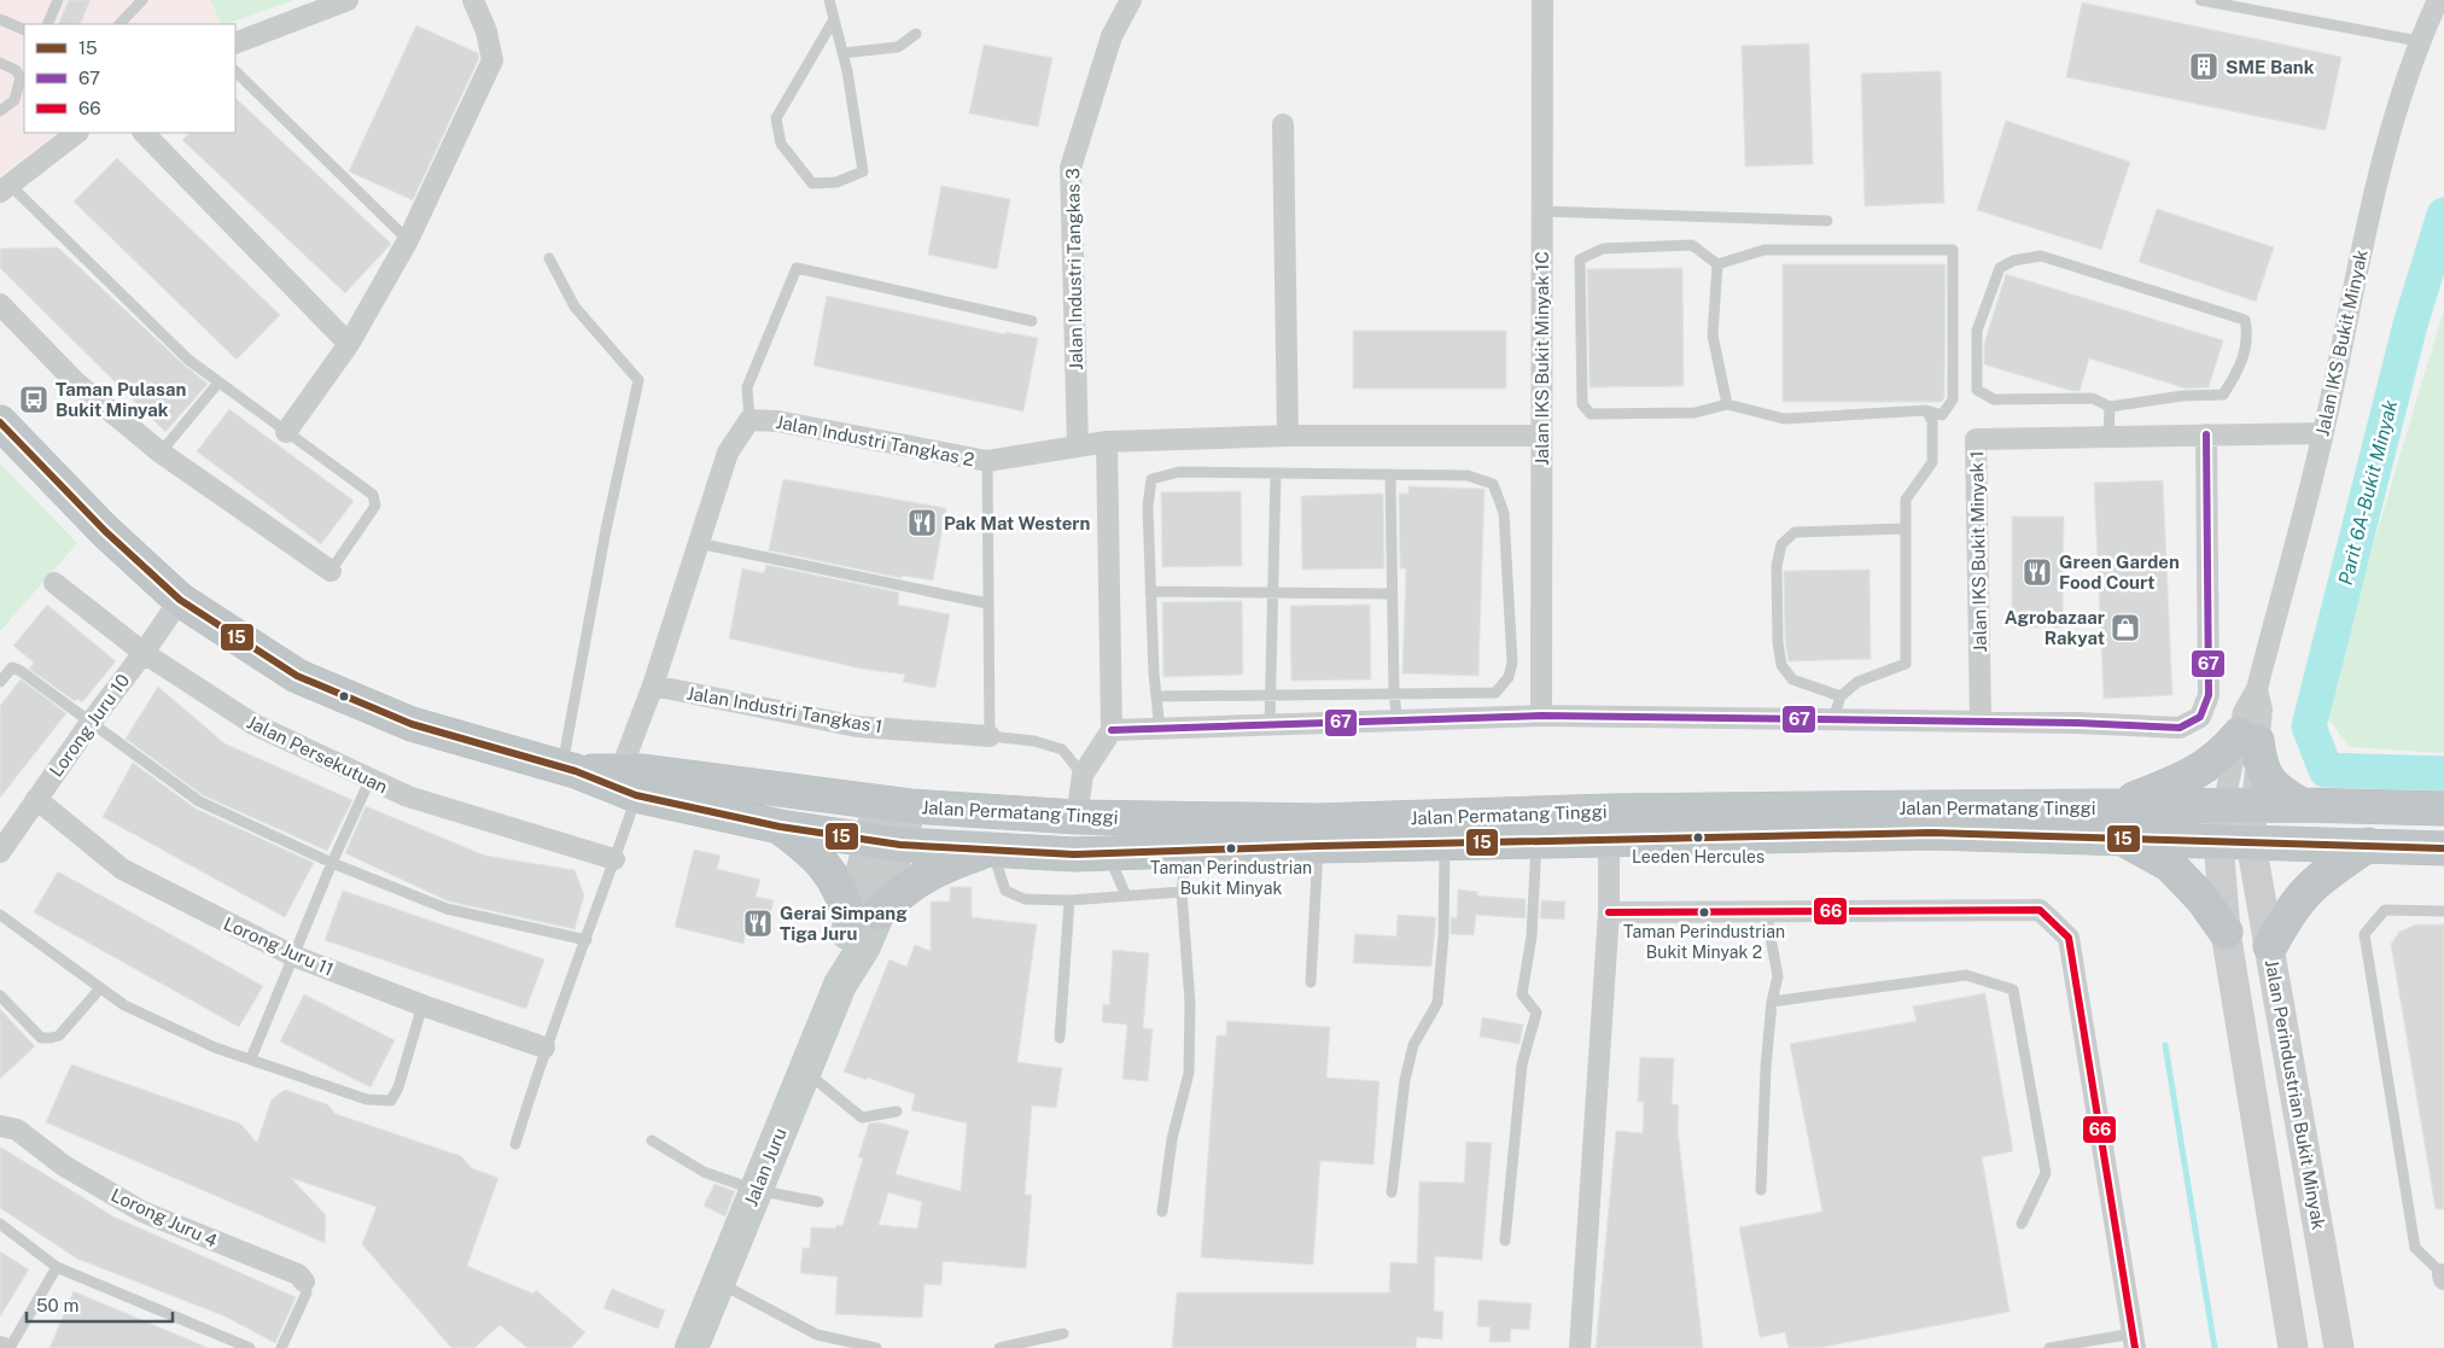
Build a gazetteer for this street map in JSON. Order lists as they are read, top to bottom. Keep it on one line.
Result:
{"streets":{"highway":["Jalan Permatang Tinggi"],"main road":["Jalan Perindustrian Bukit Minyak","Jalan Juru"],"street":["Jalan Industri Tangkas 3","Jalan IKS Bukit Minyak","Jalan IKS Bukit Minyak 1C","Jalan Industri Tangkas 2","Jalan IKS Bukit Minyak 1","Jalan Industri Tangkas 1","Lorong Juru 10","Jalan Persekutuan","Lorong Juru 11","Lorong Juru 4"]},"crossings":[["Jalan Industri Tangkas 3","Jalan Industri Tangkas 2"],["Jalan IKS Bukit Minyak","Jalan IKS Bukit Minyak 1"],["Jalan IKS Bukit Minyak","Jalan Permatang Tinggi"],["Jalan IKS Bukit Minyak","Jalan Perindustrian Bukit Minyak"],["Jalan IKS Bukit Minyak 1C","Jalan Industri Tangkas 2"],["Lorong Juru 10","Jalan Persekutuan"],["Lorong Juru 10","Jalan Permatang Tinggi"],["Lorong Juru 10","Lorong Juru 11"],["Jalan Permatang Tinggi","Jalan Perindustrian Bukit Minyak"],["Jalan Permatang Tinggi","Jalan Juru"]],"water":["Parit 6A-Bukit Minyak"],"places":{"building":["SME Bank"],"bus stop":["Taman Pulasan Bukit Minyak"],"restaurant":["Pak Mat Western","Green Garden Food Court","Gerai Simpang Tiga Juru"],"shop":["Agrobazaar Rakyat"],"other":["Leeden Hercules","Taman Perindustrian Bukit Minyak","Taman Perindustrian Bukit Minyak 2"]},"lines":["transit line 15","transit line 67","transit line 66"],"legend":["15","67","66"],"scale_bar":"50 m"}
